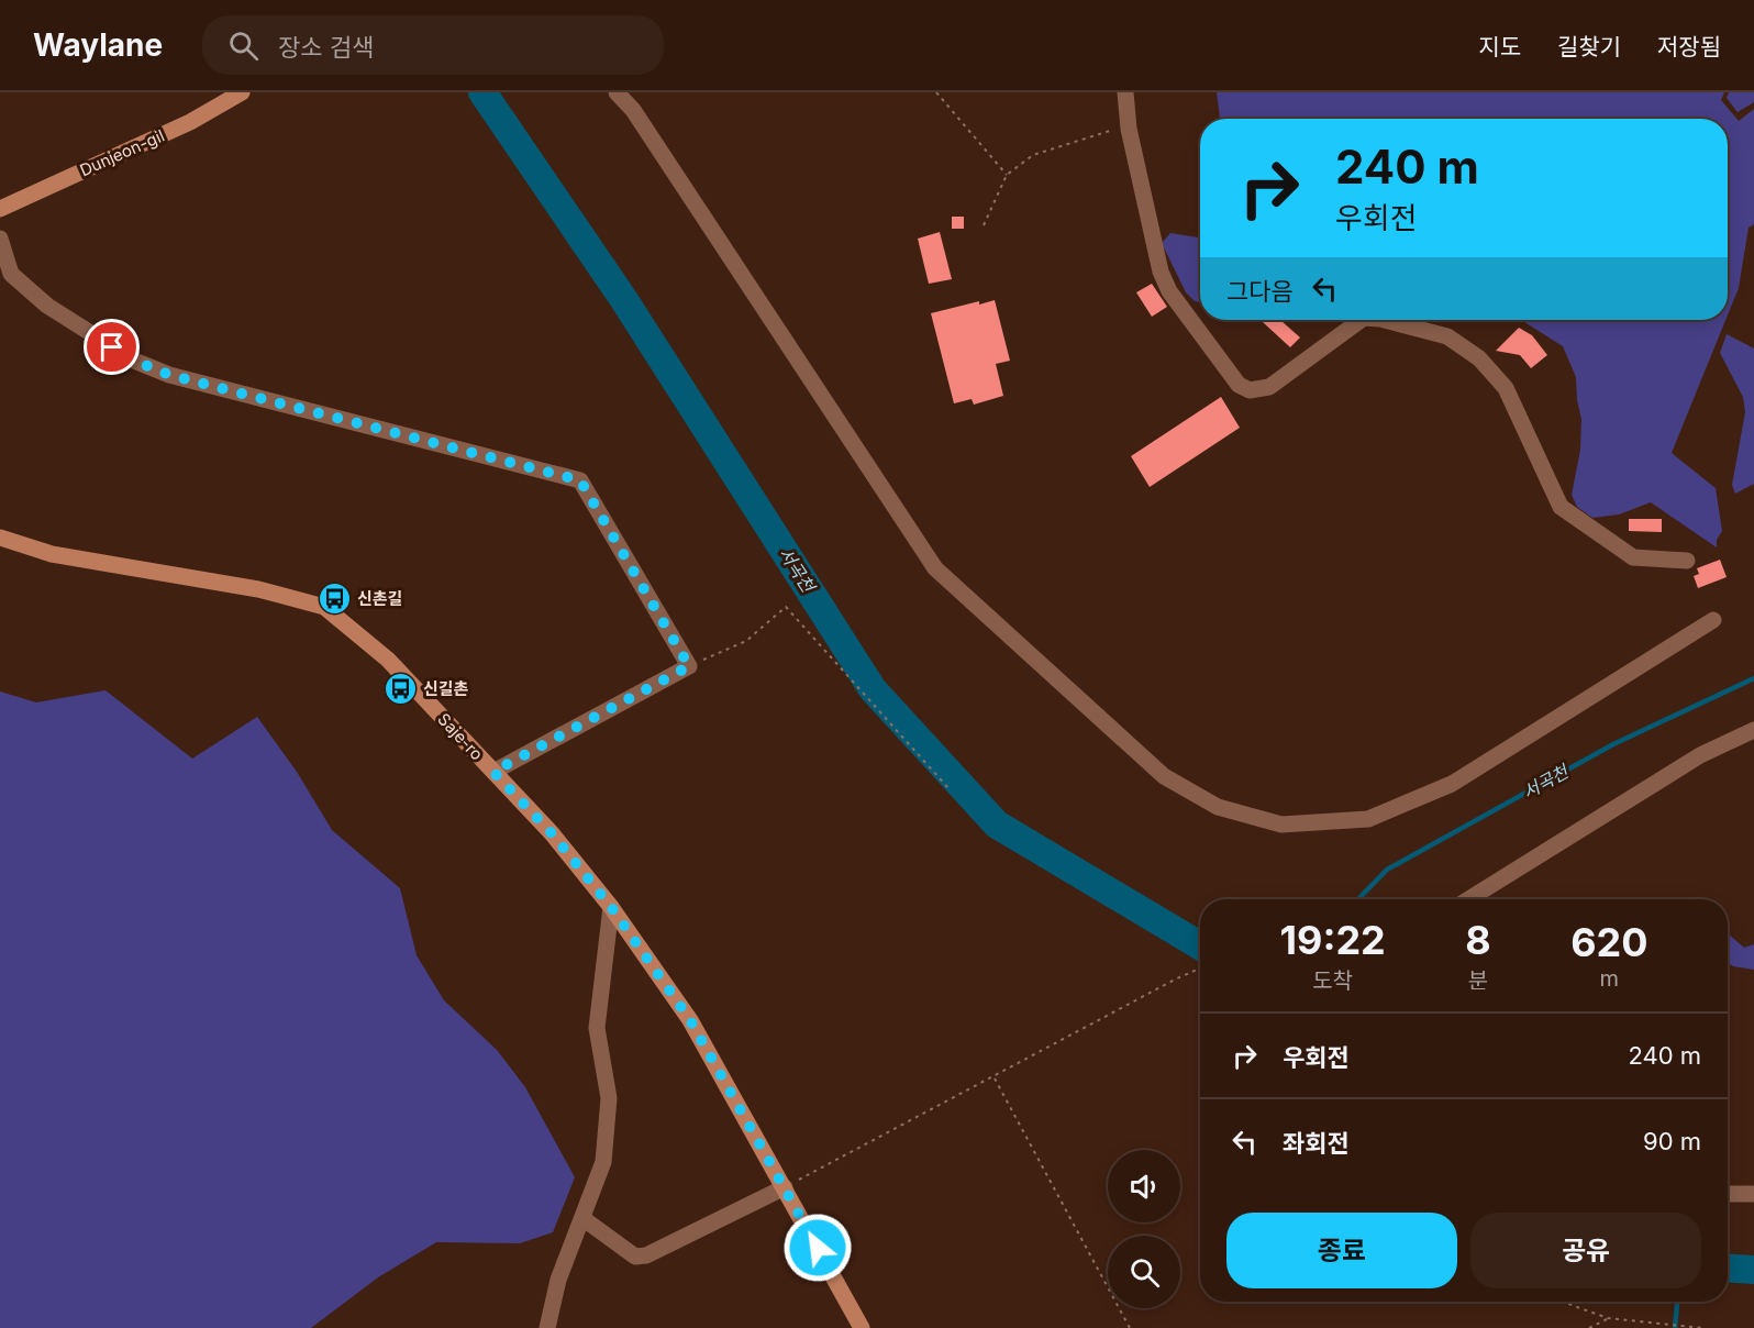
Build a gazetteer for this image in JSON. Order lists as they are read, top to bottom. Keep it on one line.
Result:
{"streets":{"street":["Dunjeon-gil","Saje-ro"]},"water":["서곡천"],"places":{"bus stop":["신촌길","신길촌"]},"page":{"header":"Waylane","search":"장소 검색","nav":["지도","길찾기","저장됨"],"turn":["240 m","우회전"],"then":"그다음","eta":["19:22","도착","8","분","620","m"],"list":[{"name":"우회전","value":"240 m"},{"name":"좌회전","value":"90 m"}],"buttons":["종료","공유"]}}
